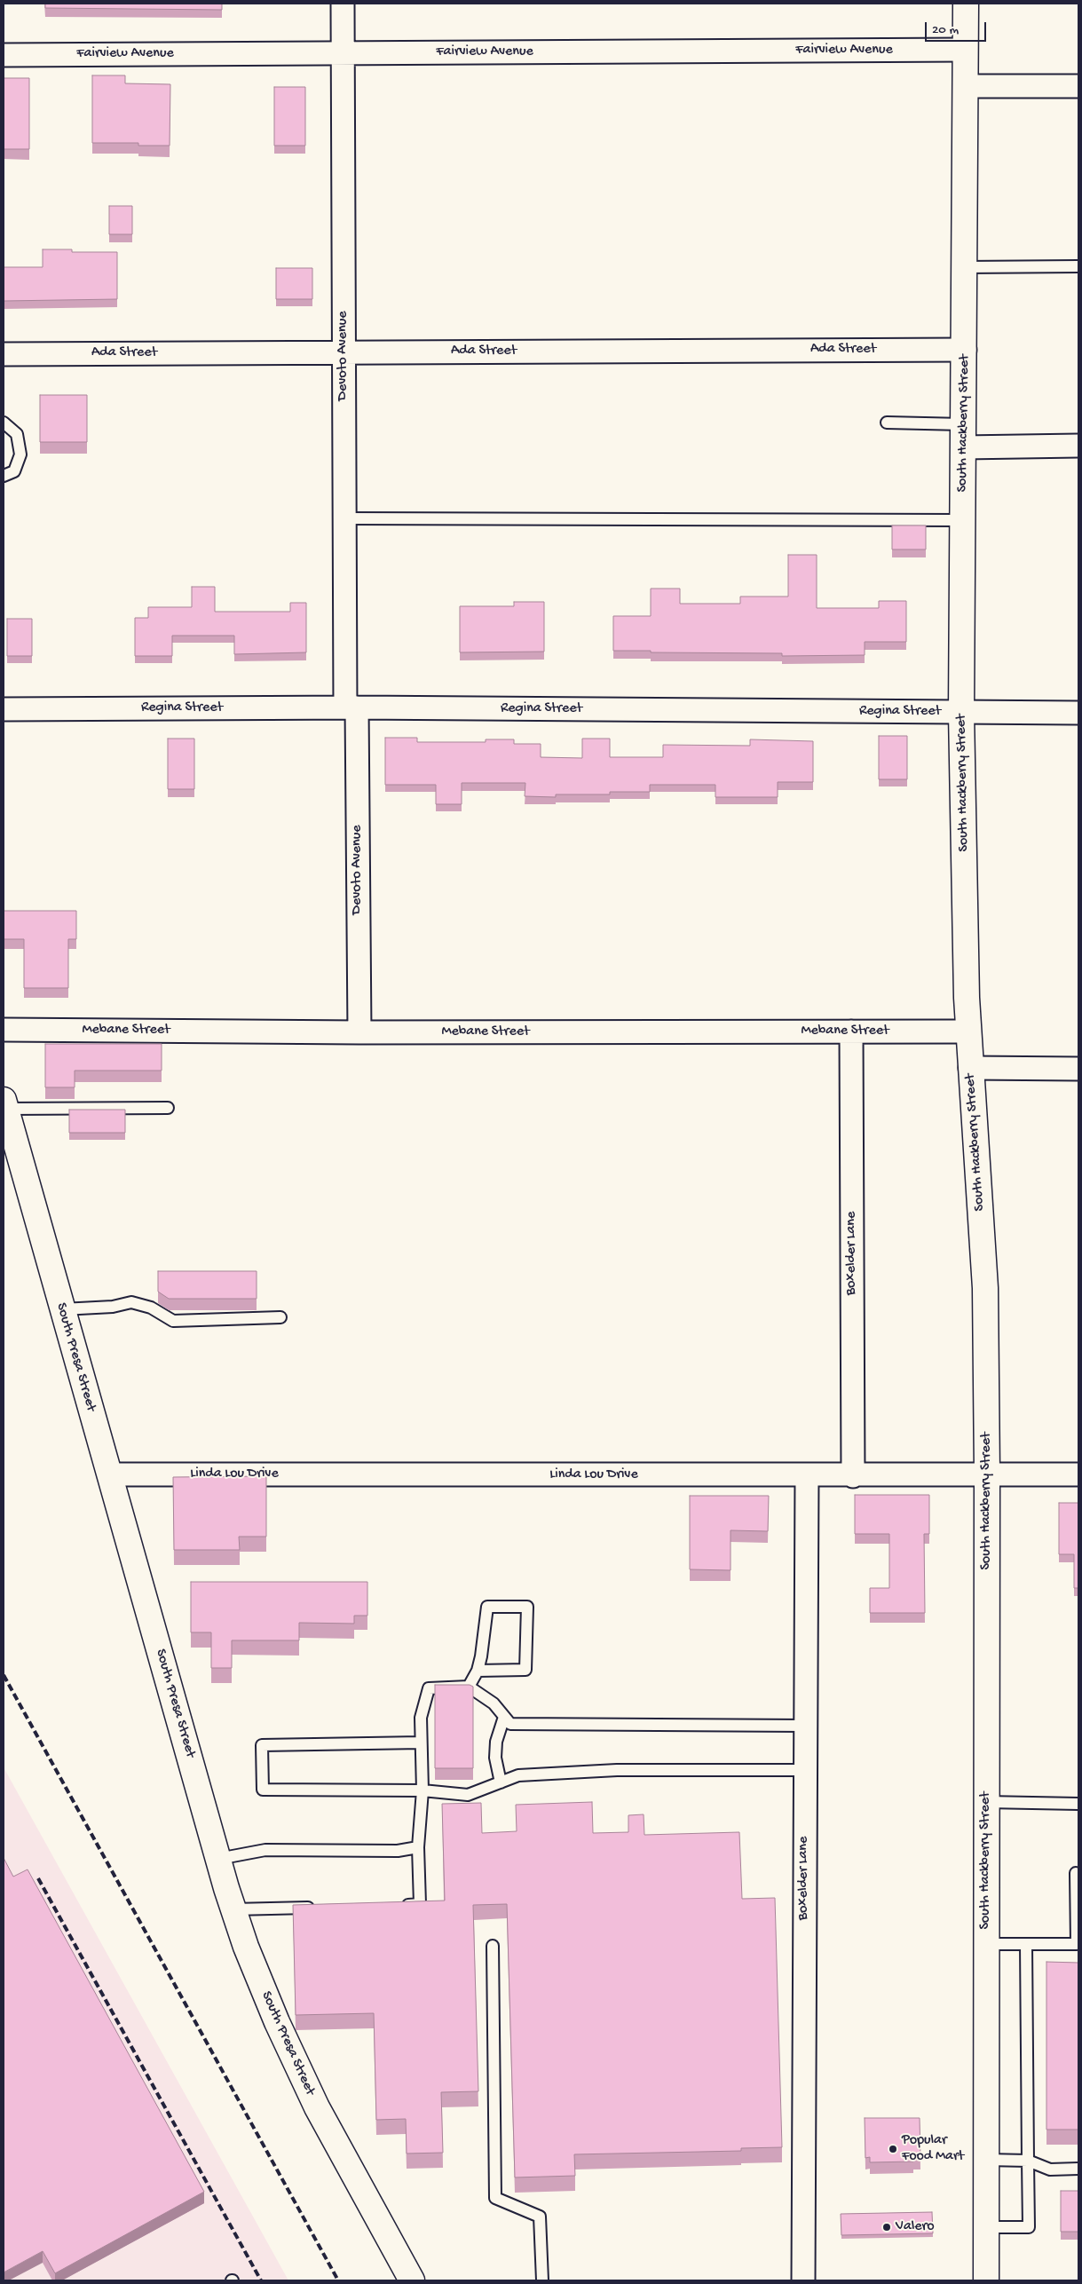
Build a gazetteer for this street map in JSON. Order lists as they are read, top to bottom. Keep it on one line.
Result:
{"streets":{"main road":["South Hackberry Street","South Presa Street"],"street":["Fairview Avenue","Ada Street","Devoto Avenue","Regina Street","Mebane Street","Boxelder Lane","Linda Lou Drive"]},"crossings":[["Fairview Avenue","Devoto Avenue"],["Fairview Avenue","South Hackberry Street"],["Ada Street","Devoto Avenue"],["Ada Street","South Hackberry Street"],["Devoto Avenue","Regina Street"],["Devoto Avenue","Mebane Street"],["South Hackberry Street","Regina Street"],["South Hackberry Street","Mebane Street"],["South Hackberry Street","Linda Lou Drive"],["Mebane Street","Boxelder Lane"],["Boxelder Lane","Linda Lou Drive"],["South Presa Street","Linda Lou Drive"]],"places":["Popular Food Mart","Valero"],"scale_bar":"20 m"}
